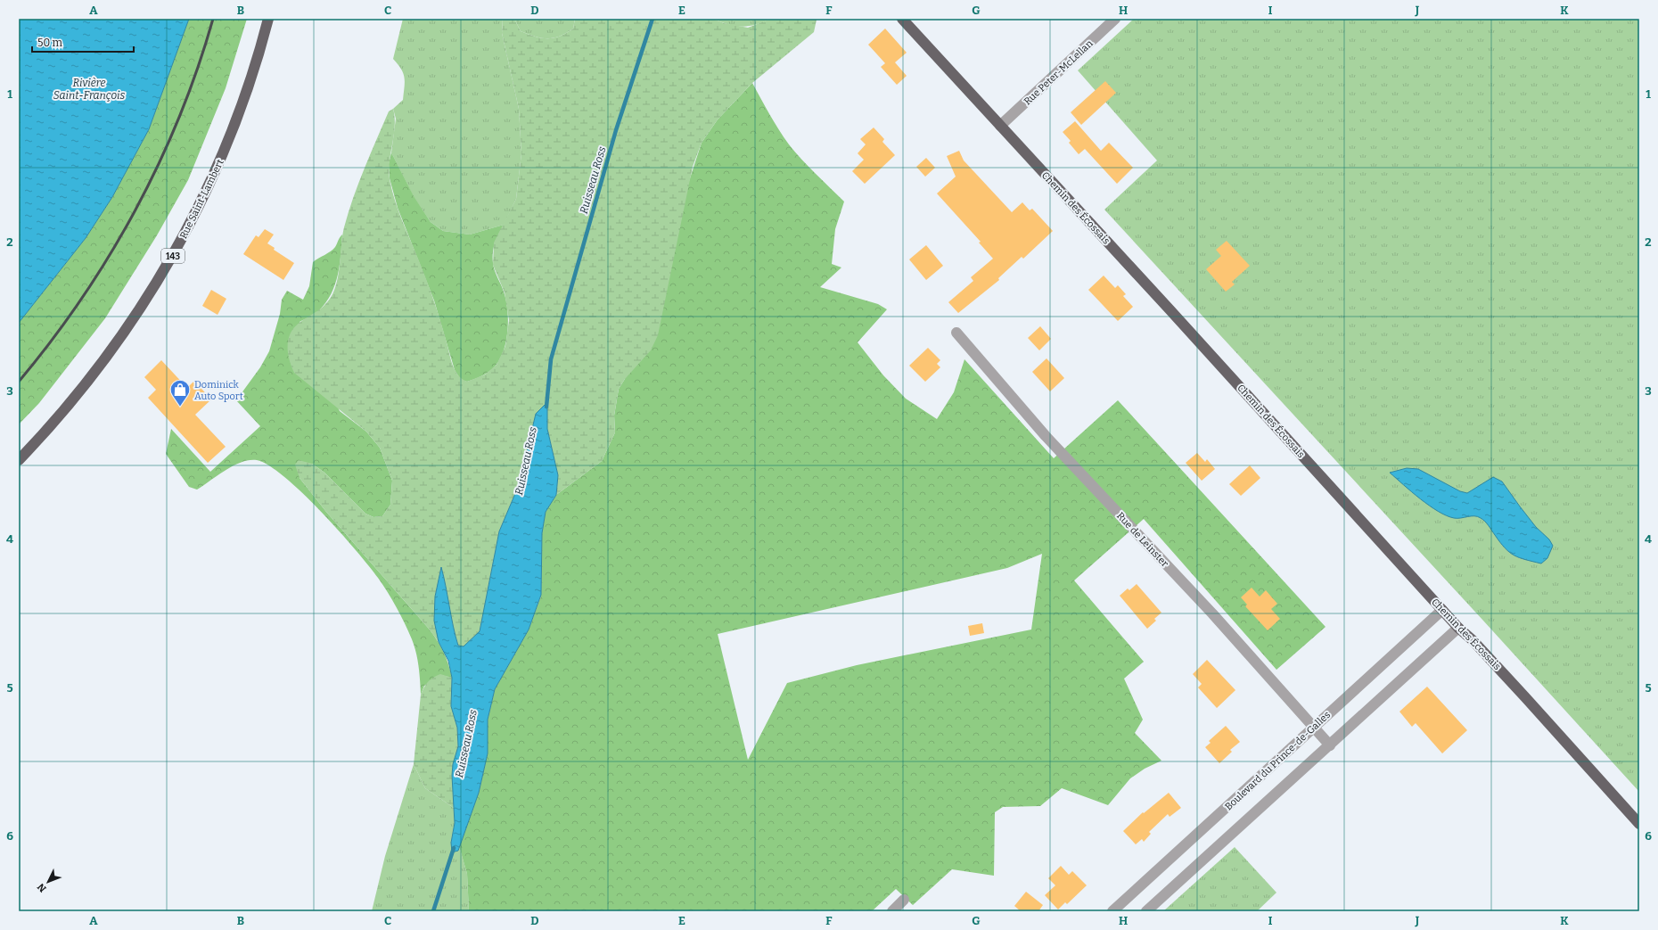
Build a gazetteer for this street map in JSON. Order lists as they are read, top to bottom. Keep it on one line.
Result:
{"streets":{"main road":["Rue Saint-Lambert","Chemin des Écossais","143"],"street":["Rue Peter-McLellan","Rue de Leinster","Boulevard du Prince-de-Galles"]},"crossings":[["Rue Peter-McLellan","Chemin des Écossais"],["Chemin des Écossais","Boulevard du Prince-de-Galles"],["Rue de Leinster","Boulevard du Prince-de-Galles"]],"water":["Rivière Saint-François","Ruisseau Ross"],"places":{"shop":["Dominick Auto Sport"]},"scale_bar":"50 m","north":"bottom left","grid":{"columns":["A","B","C","D","E","F","G","H","I","J","K"],"rows":["1","2","3","4","5","6"]}}
